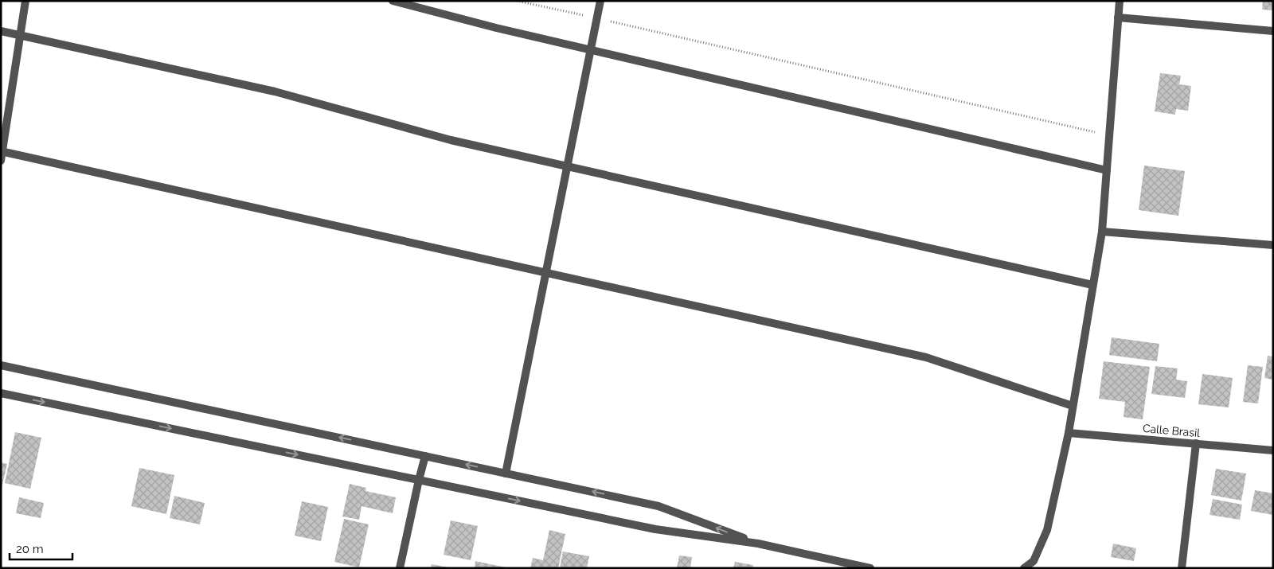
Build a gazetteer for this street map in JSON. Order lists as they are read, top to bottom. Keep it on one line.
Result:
{"streets":{"street":["Calle Brasil"]},"scale_bar":"20 m"}
